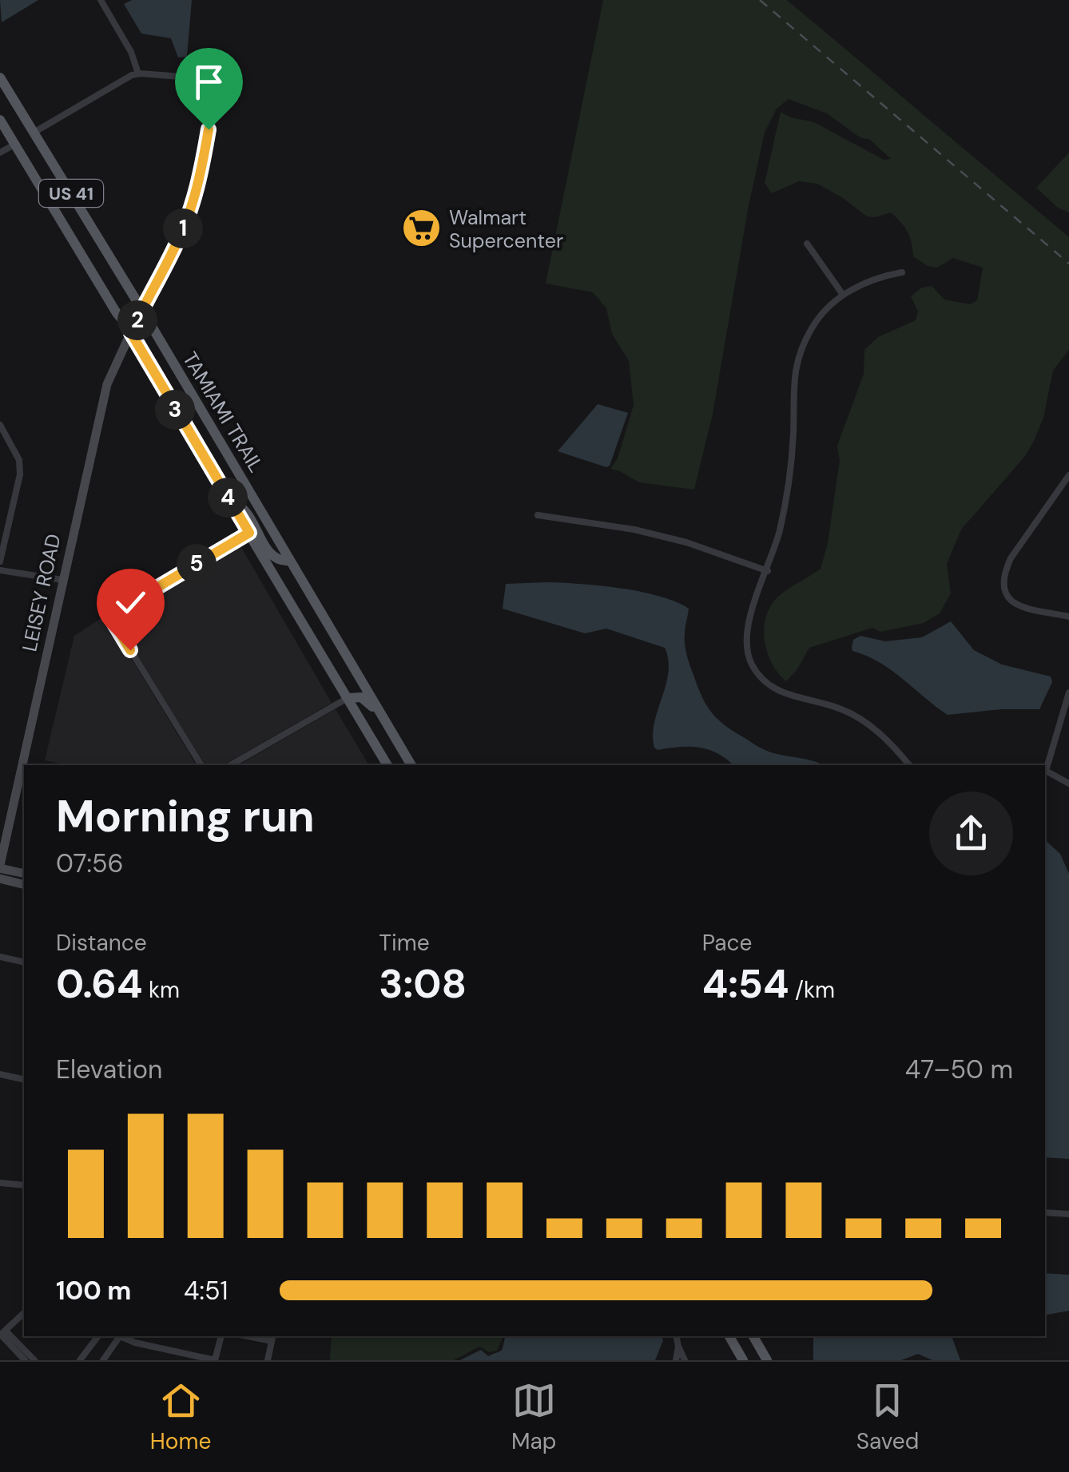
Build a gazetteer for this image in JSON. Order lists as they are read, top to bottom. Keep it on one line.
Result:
{"streets":{"main road":["US 41","TAMIAMI TRAIL"],"street":["LEISEY ROAD"]},"crossings":[["TAMIAMI TRAIL","LEISEY ROAD"]],"places":{"supermarket":["Walmart Supercenter"]},"page":{"pins":["1","2","3","4","5"],"heading":["Morning run","07:56"],"stats":[["Distance","0.64 km"],["Time","3:08"],["Pace","4:54 /km"]],"chart":["Elevation","47–50 m"],"list":[{"name":"100 m","note":"4:51"}],"tabs":["Home","Map","Saved"]}}
